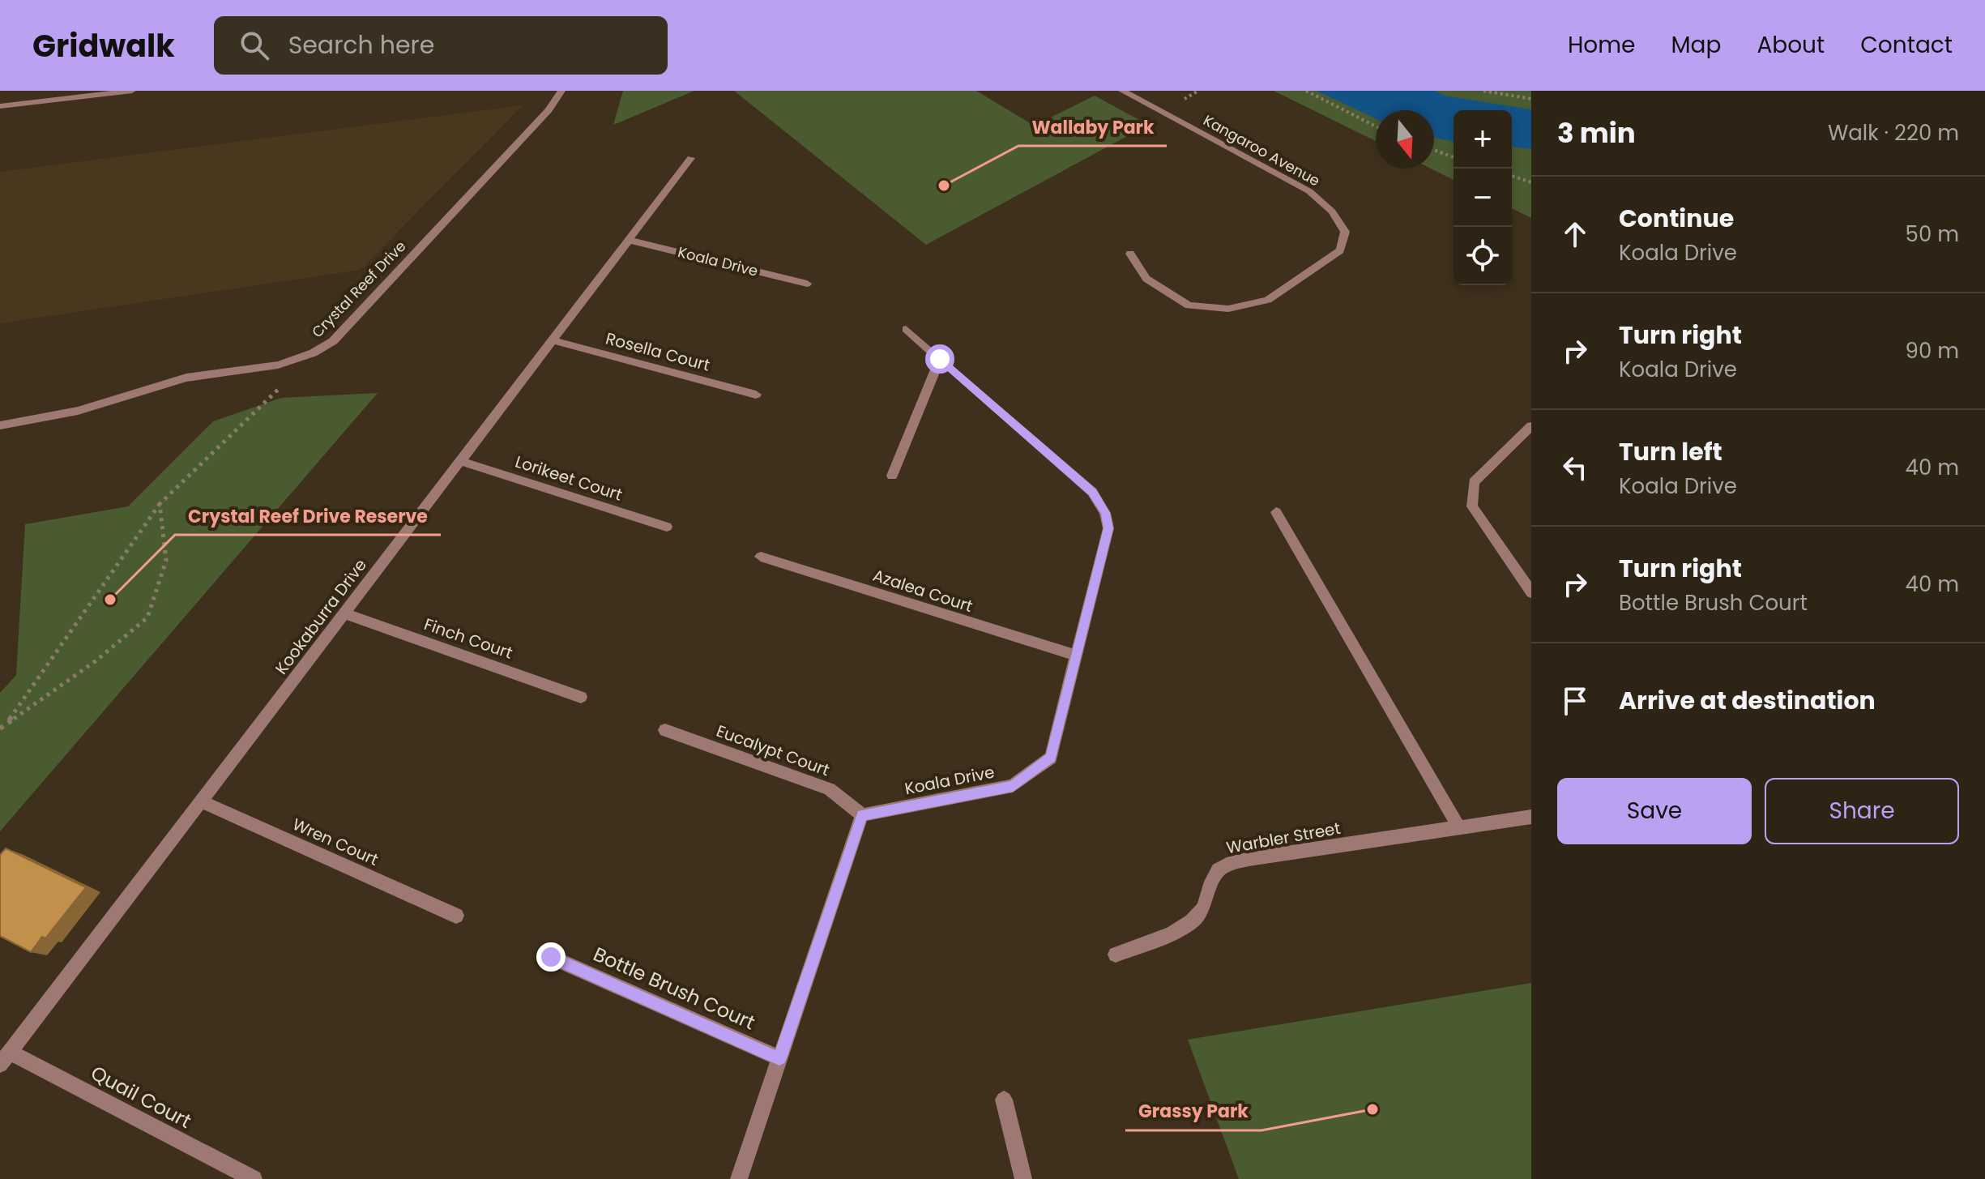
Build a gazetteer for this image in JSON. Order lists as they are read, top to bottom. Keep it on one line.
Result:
{"streets":{"street":["Kangaroo Avenue","Koala Drive","Crystal Reef Drive","Rosella Court","Lorikeet Court","Azalea Court","Kookaburra Drive","Finch Court","Eucalypt Court","Warbler Street","Wren Court","Bottle Brush Court","Quail Court"]},"crossings":[["Koala Drive","Azalea Court"],["Koala Drive","Kookaburra Drive"],["Koala Drive","Eucalypt Court"],["Rosella Court","Kookaburra Drive"],["Lorikeet Court","Kookaburra Drive"],["Kookaburra Drive","Finch Court"],["Kookaburra Drive","Wren Court"],["Kookaburra Drive","Quail Court"]],"places":["Wallaby Park","Crystal Reef Drive Reserve","Grassy Park"],"north":"bottom","page":{"header":"Gridwalk","search":"Search here","nav":["Home","Map","About","Contact"],"heading":["3 min","Walk · 220 m"],"map_buttons":["+","−"],"list":[["Continue","Koala Drive","50 m"],["Turn right","Koala Drive","90 m"],["Turn left","Koala Drive","40 m"],["Turn right","Bottle Brush Court","40 m"],"Arrive at destination"],"buttons":["Save","Share"]}}
